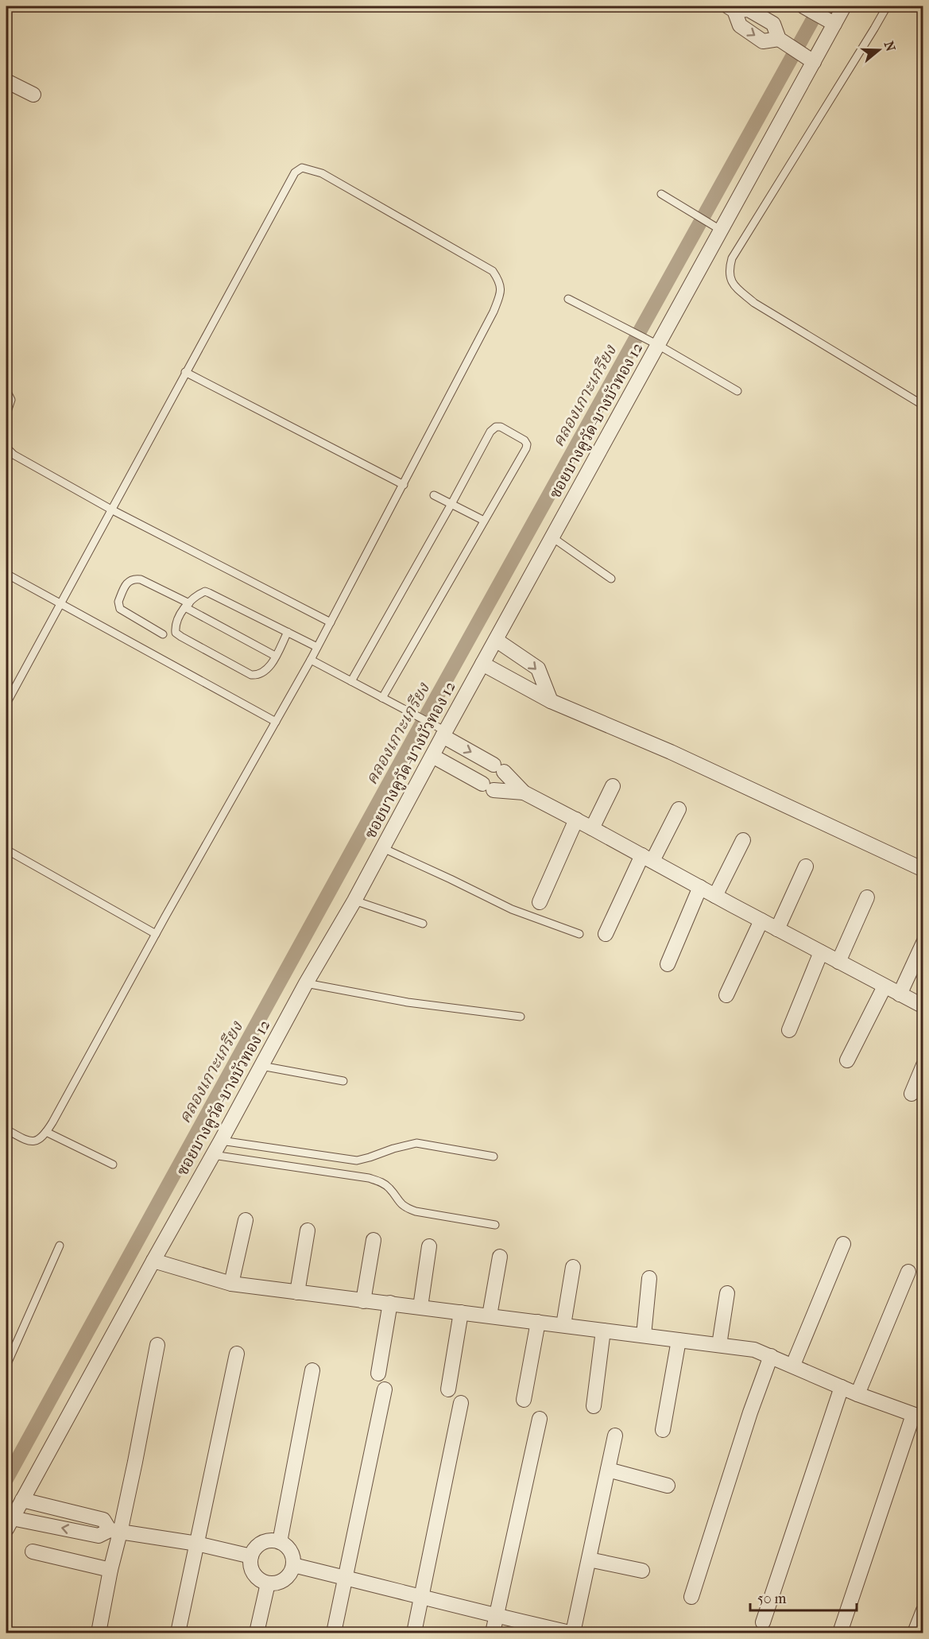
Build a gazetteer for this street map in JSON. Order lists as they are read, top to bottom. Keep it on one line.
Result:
{"streets":{"street":["ซอยบางคูวัด-บางบัวทอง 12"]},"water":["คลองเกาะเกรียง"],"scale_bar":"50 m","north":"right"}
